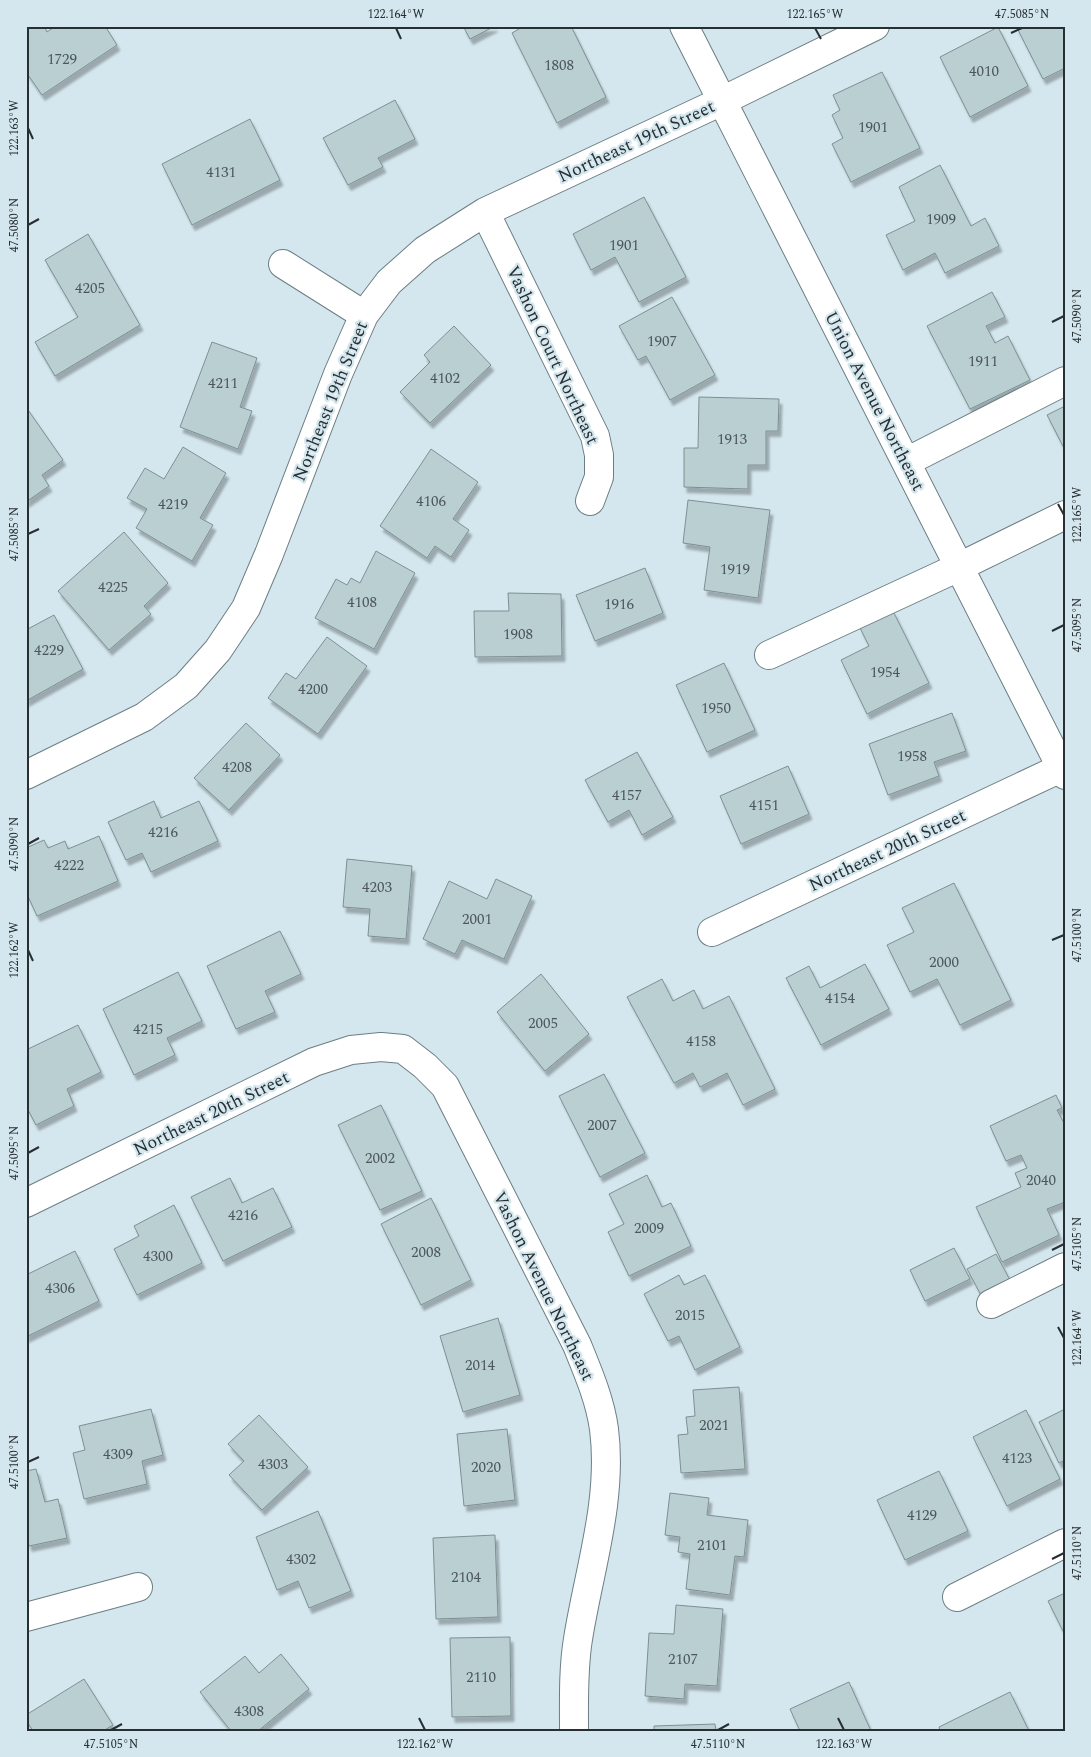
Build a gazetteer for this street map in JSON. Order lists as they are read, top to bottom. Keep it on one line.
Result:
{"streets":{"street":["Northeast 19th Street","Vashon Court Northeast","Union Avenue Northeast","Northeast 20th Street","Vashon Avenue Northeast"]},"crossings":[["Northeast 19th Street","Vashon Court Northeast"],["Northeast 19th Street","Union Avenue Northeast"],["Union Avenue Northeast","Northeast 20th Street"],["Northeast 20th Street","Vashon Avenue Northeast"]],"house_numbers":["1729","1808","4010","1901","4131","1909","1901","4205","1907","1911","4102","4211","1913","4106","4219","1919","4225","4108","1916","1908","4229","1954","4200","1950","1958","4208","4157","4151","4216","4222","4203","2001","2000","4154","2005","4215","4158","2007","2002","2040","4216","2009","2008","4300","4306","2015","2014","2021","4309","4123","4303","2020","4129","2101","4302","2104","2107","2110","4308"],"coordinates":["122.164°W","122.165°W","47.5085°N","122.163°W","47.5080°N","47.5090°N","47.5095°N","47.5100°N","122.162°W","47.5105°N","47.5110°N"]}
